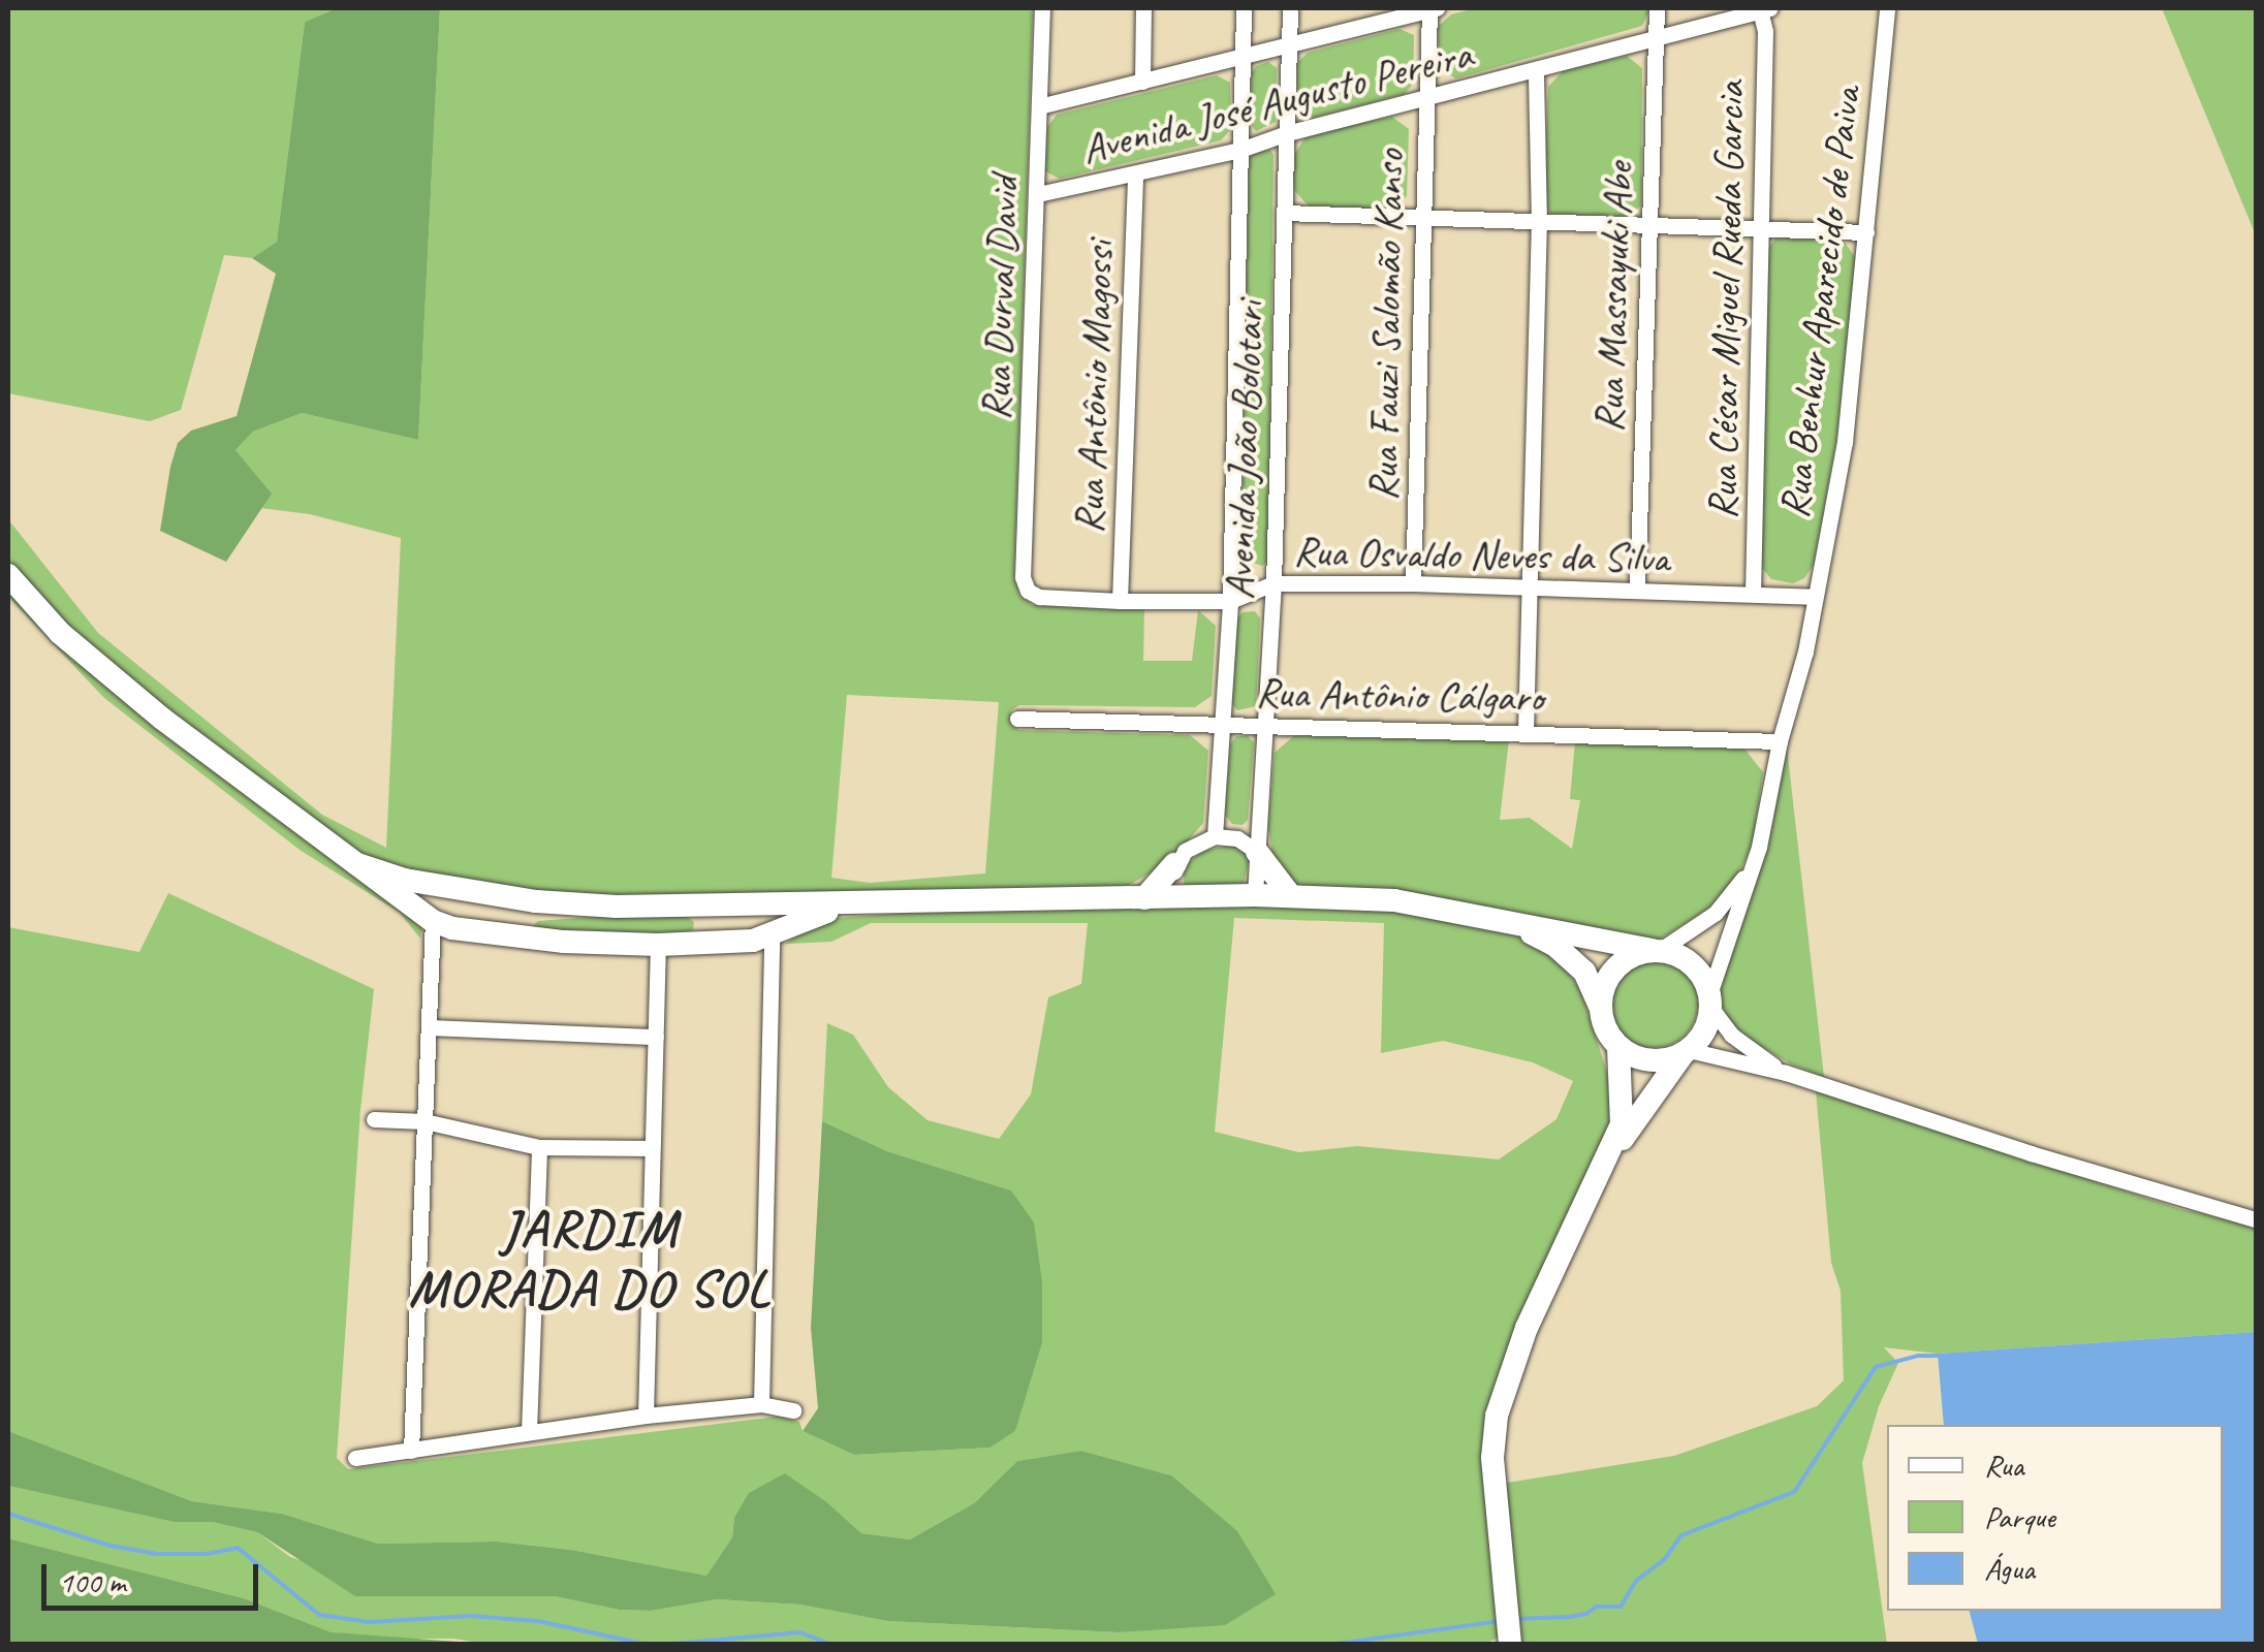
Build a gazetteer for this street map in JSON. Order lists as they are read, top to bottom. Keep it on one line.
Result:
{"streets":{"street":["Avenida José Augusto Pereira","Rua Massayuki Abe","Rua Durval David","Rua César Miguel Rueda Garcia","Rua Benhur Aparecido de Paiva","Rua Fauzi Salomão Kanso","Rua Antônio Magossi","Avenida João Bolotari","Rua Osvaldo Neves da Silva","Rua Antônio Cálgaro"]},"crossings":[["Avenida José Augusto Pereira","Rua Massayuki Abe"],["Avenida José Augusto Pereira","Rua Durval David"],["Avenida José Augusto Pereira","Rua César Miguel Rueda Garcia"],["Avenida José Augusto Pereira","Rua Fauzi Salomão Kanso"],["Avenida José Augusto Pereira","Rua Antônio Magossi"],["Avenida José Augusto Pereira","Avenida João Bolotari"],["Rua Massayuki Abe","Rua Osvaldo Neves da Silva"],["Rua Durval David","Rua Osvaldo Neves da Silva"],["Rua César Miguel Rueda Garcia","Rua Osvaldo Neves da Silva"],["Rua Benhur Aparecido de Paiva","Rua Osvaldo Neves da Silva"],["Rua Benhur Aparecido de Paiva","Rua Antônio Cálgaro"],["Rua Fauzi Salomão Kanso","Rua Osvaldo Neves da Silva"],["Rua Antônio Magossi","Rua Osvaldo Neves da Silva"],["Avenida João Bolotari","Rua Osvaldo Neves da Silva"],["Avenida João Bolotari","Rua Antônio Cálgaro"]],"districts":["JARDIM MORADA DO SOL"],"legend":["Rua","Parque","Água"],"scale_bar":"100 m"}
